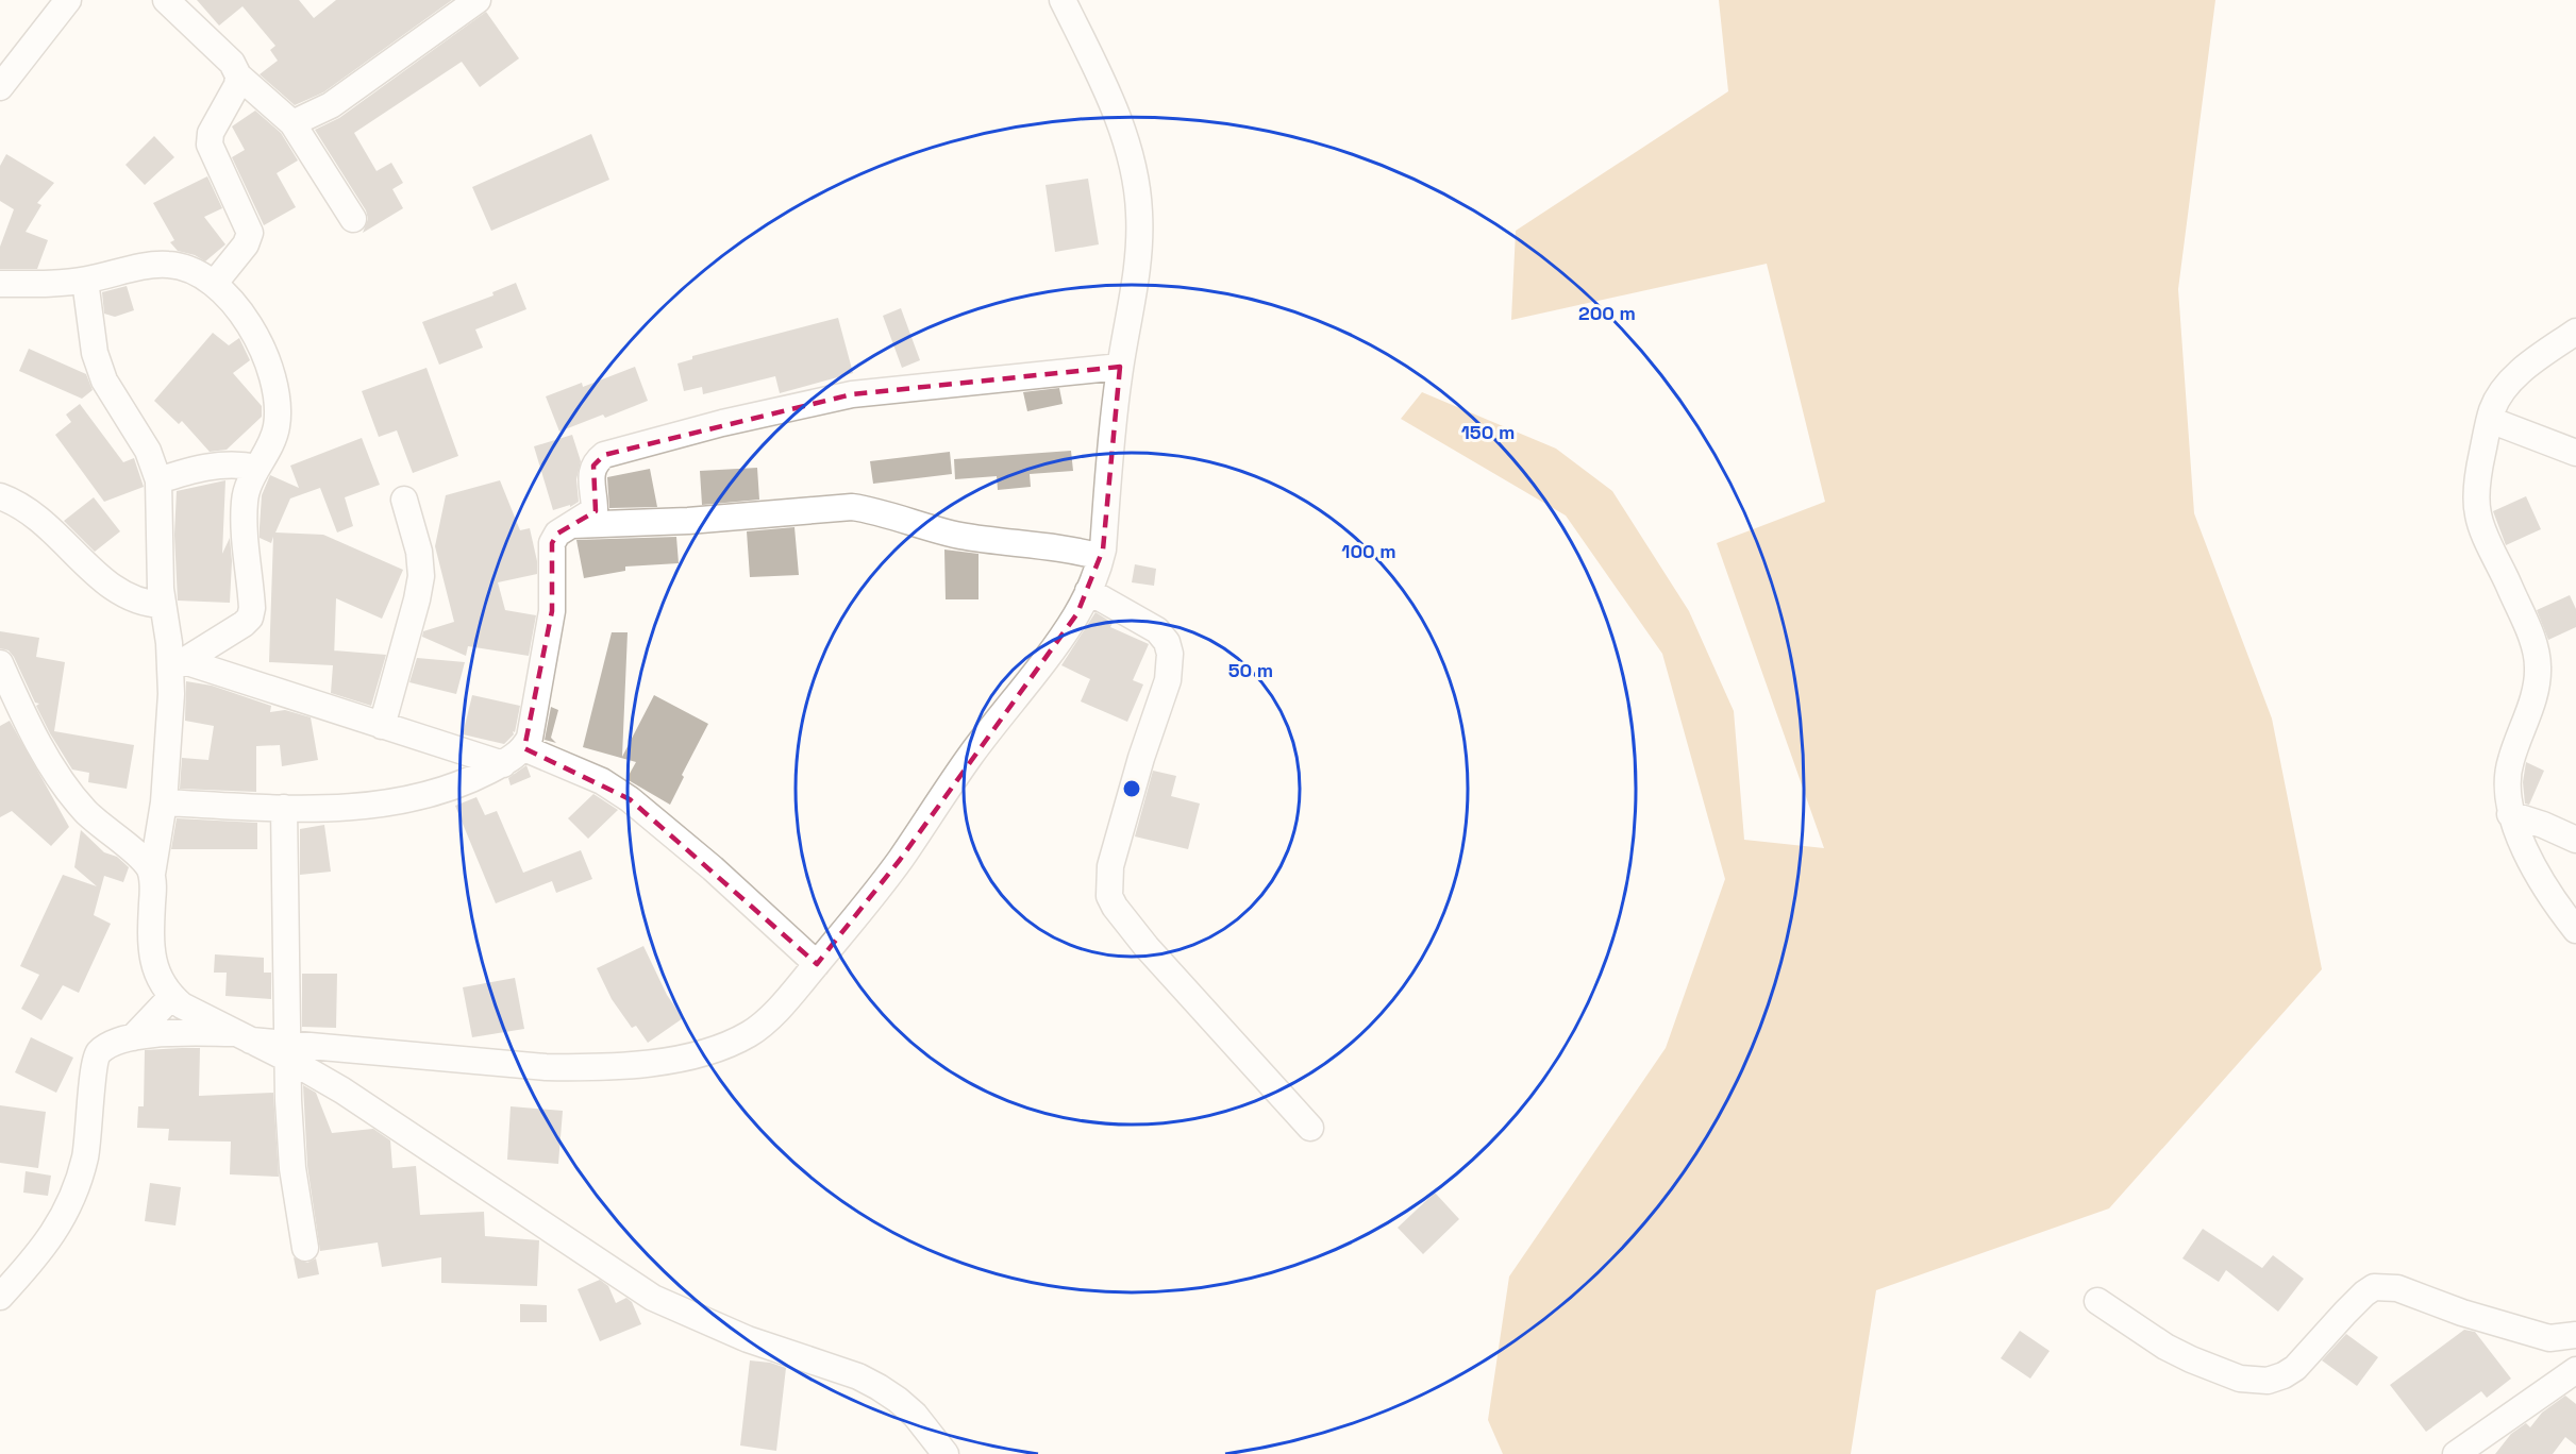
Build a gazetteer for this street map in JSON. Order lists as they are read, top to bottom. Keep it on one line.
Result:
{"rings":["200 m","150 m","100 m","50 m"]}
